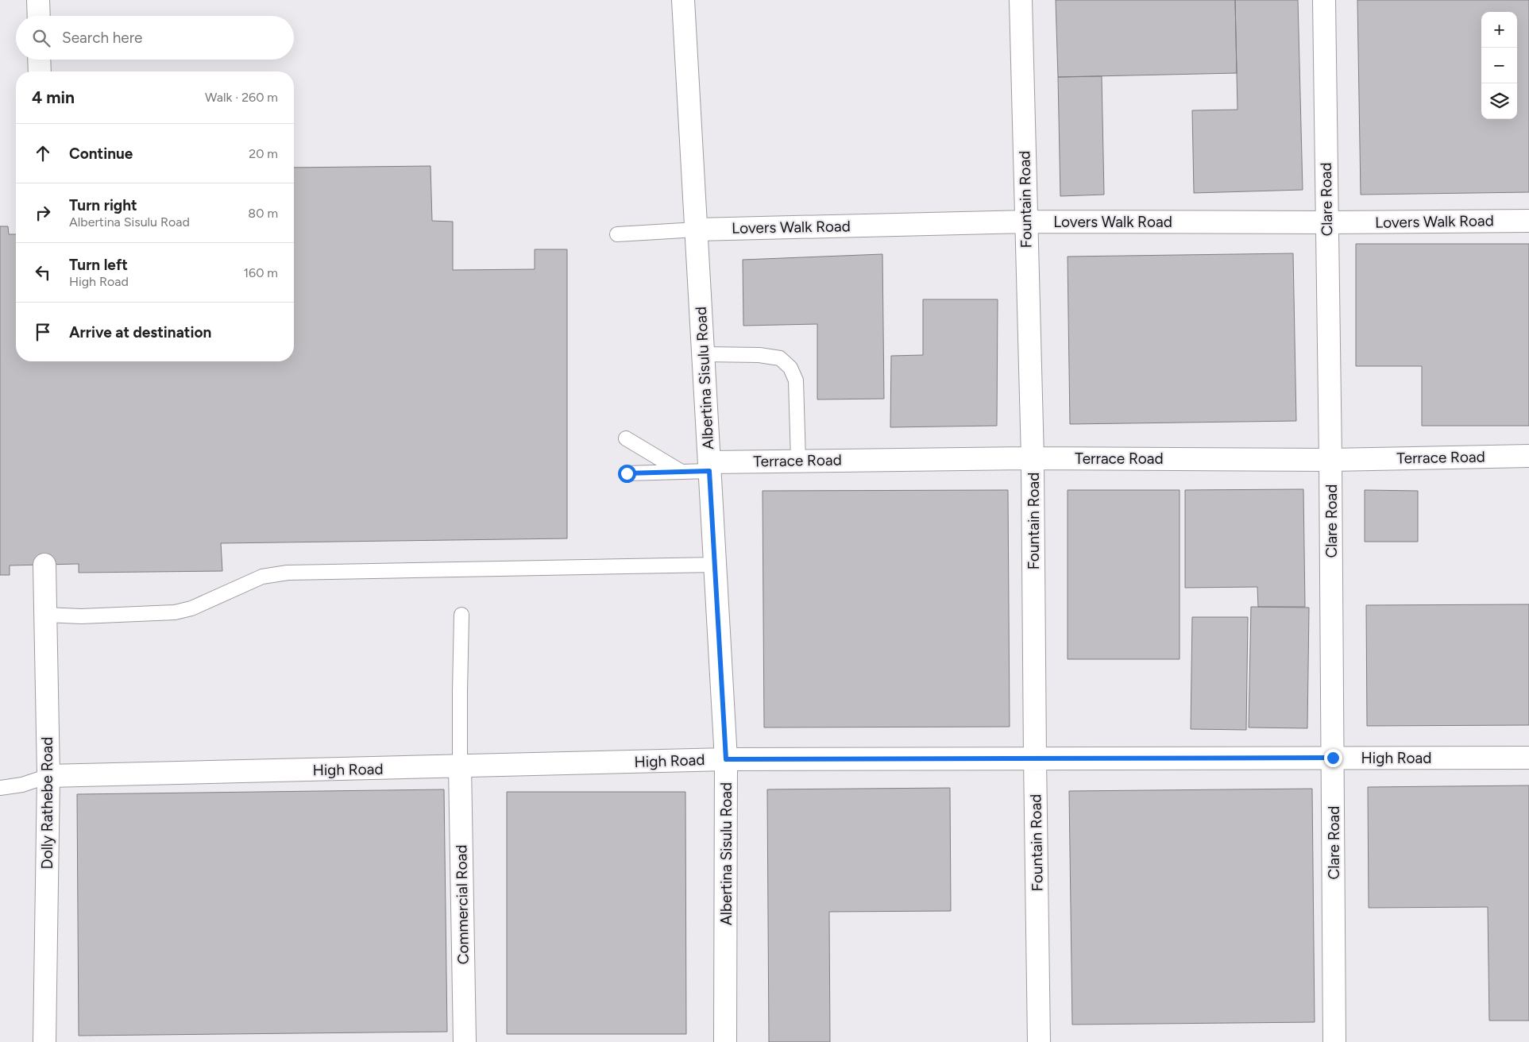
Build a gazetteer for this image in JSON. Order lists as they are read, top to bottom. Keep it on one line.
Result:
{"streets":{"street":["Fountain Road","Clare Road","Lovers Walk Road","Albertina Sisulu Road","Terrace Road","High Road","Dolly Rathebe Road","Commercial Road"]},"crossings":[["Fountain Road","Lovers Walk Road"],["Fountain Road","Terrace Road"],["Fountain Road","High Road"],["Clare Road","Lovers Walk Road"],["Clare Road","Terrace Road"],["Clare Road","High Road"],["Lovers Walk Road","Albertina Sisulu Road"],["Albertina Sisulu Road","Terrace Road"],["Albertina Sisulu Road","High Road"],["High Road","Dolly Rathebe Road"],["High Road","Commercial Road"]],"page":{"map_buttons":["+","−"],"search":"Search here","heading":["4 min","Walk · 260 m"],"list":[["Continue","20 m"],["Turn right","Albertina Sisulu Road","80 m"],["Turn left","High Road","160 m"],"Arrive at destination"]}}
